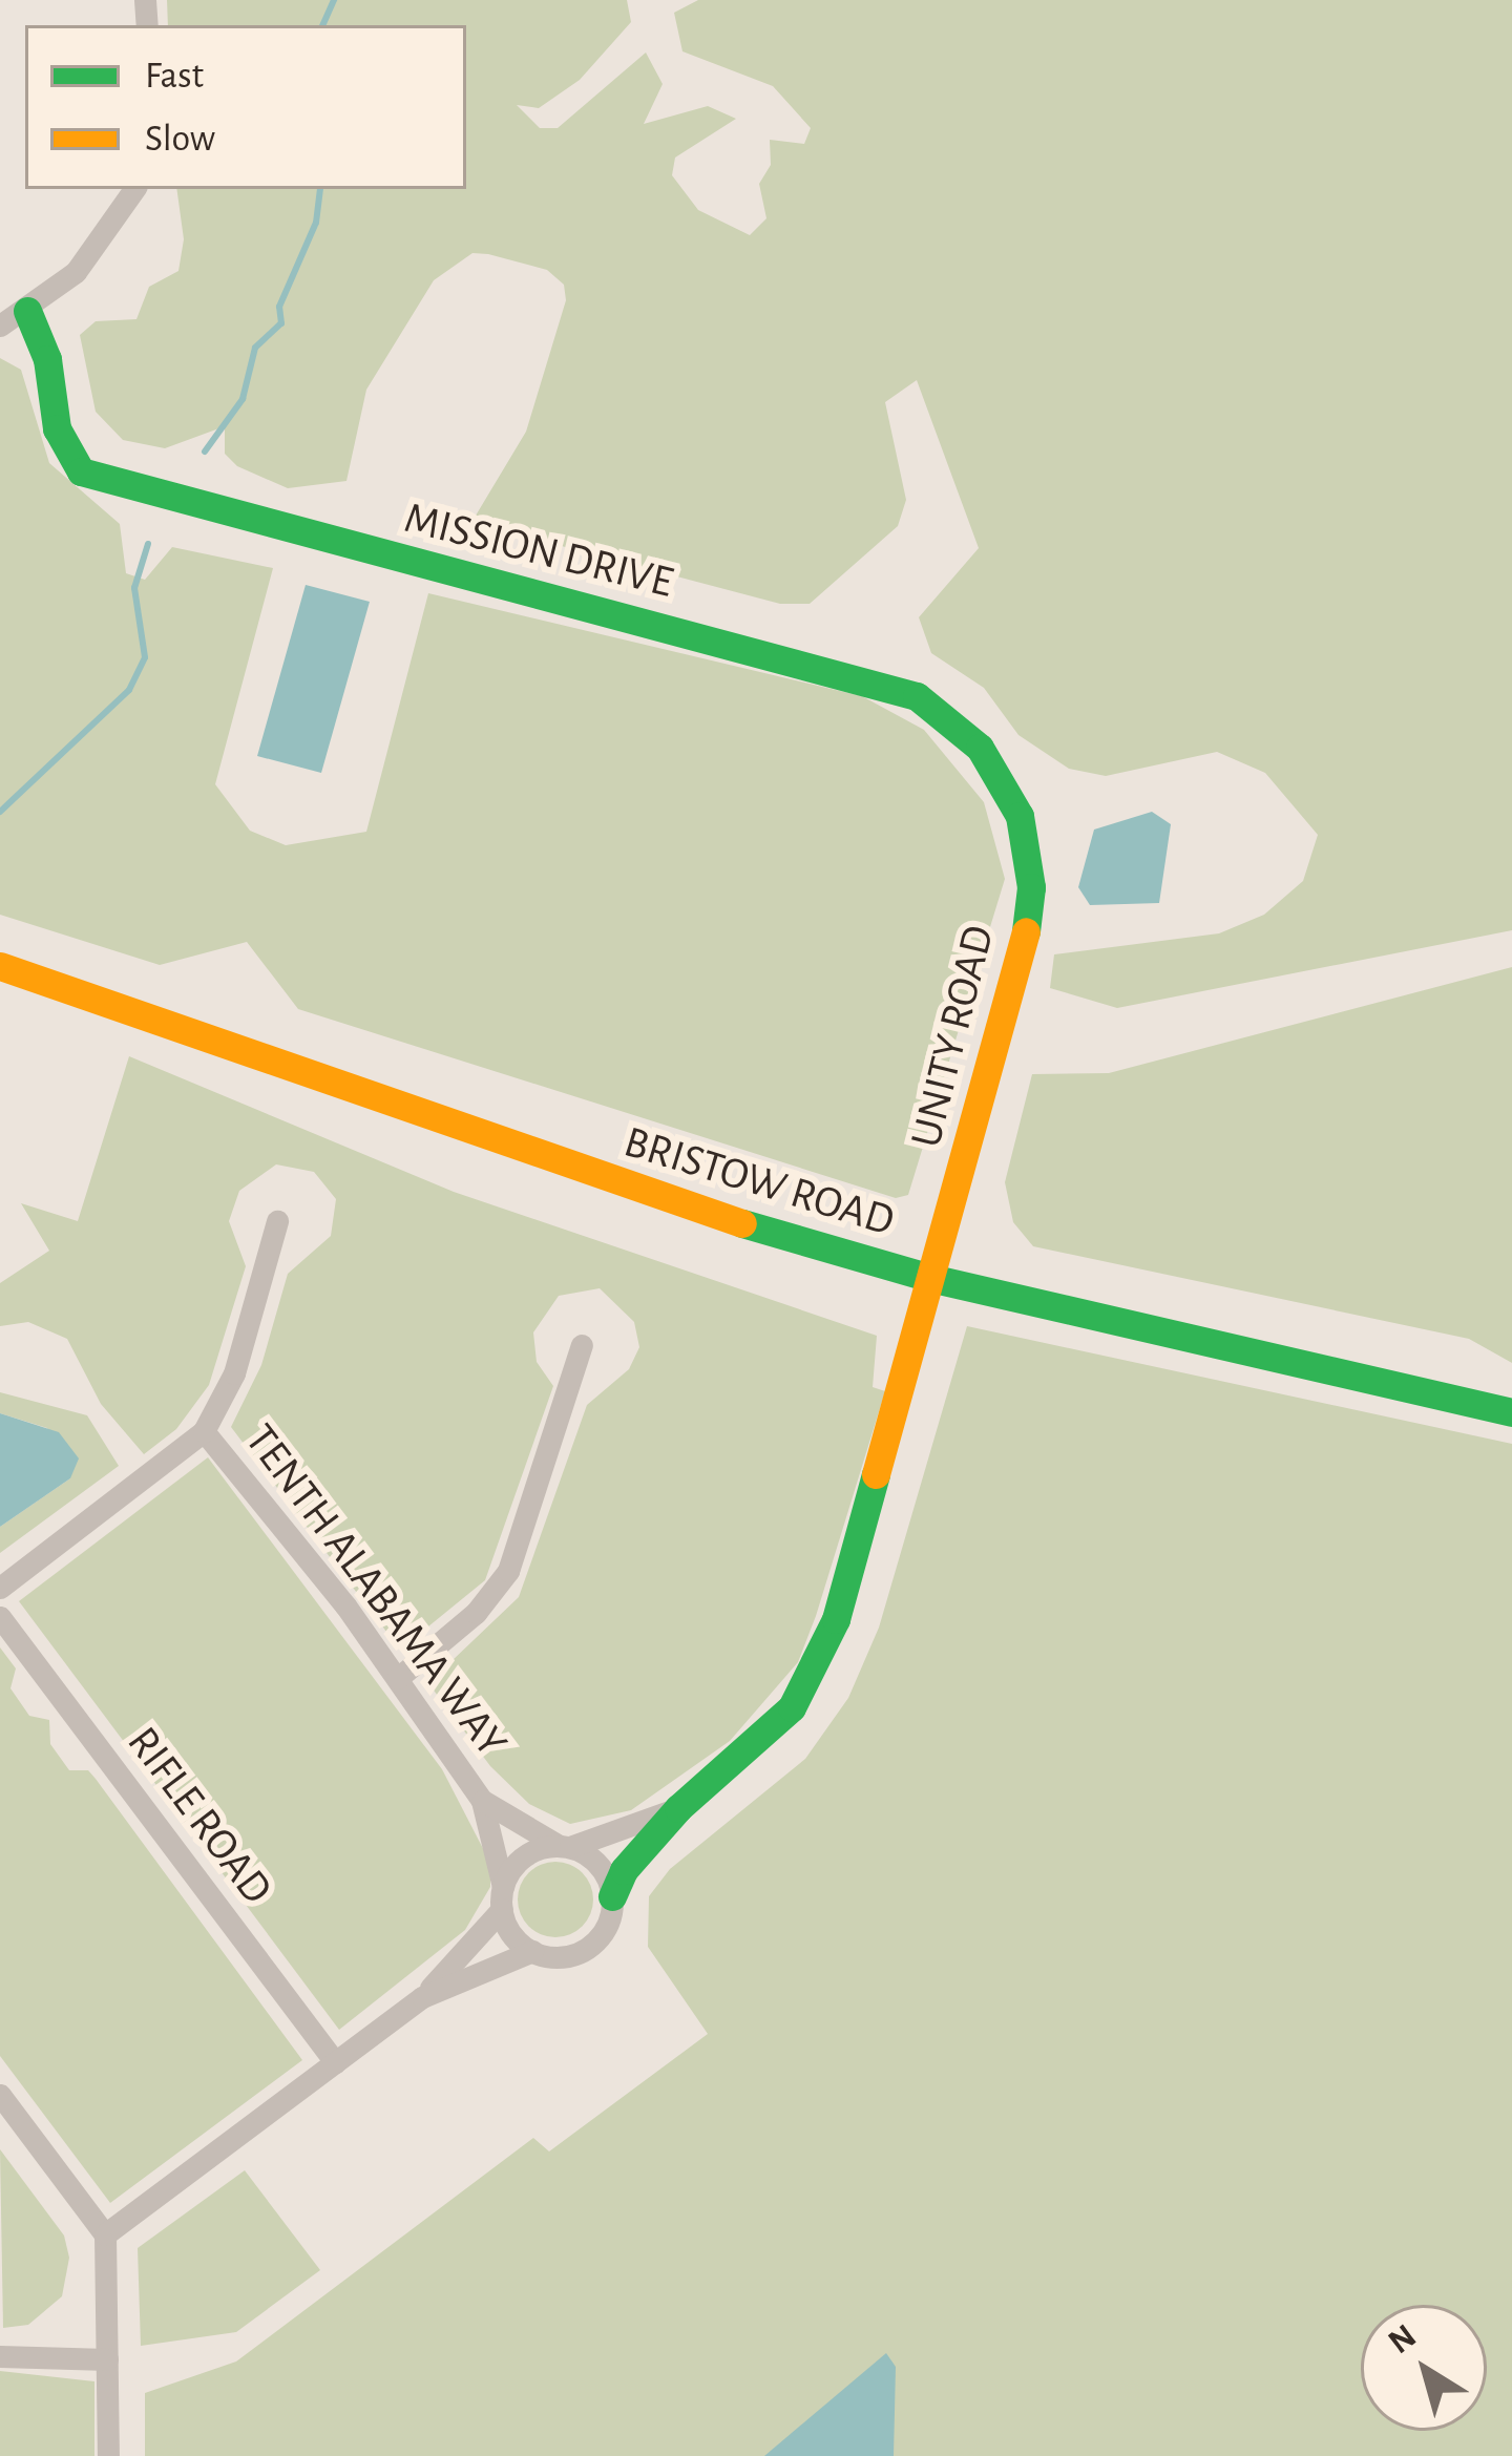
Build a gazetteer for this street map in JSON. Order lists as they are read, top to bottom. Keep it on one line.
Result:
{"streets":{"street":["MISSION DRIVE","UNITY ROAD","BRISTOW ROAD","TENTH ALABAMA WAY","RIFLE ROAD"]},"crossings":[["MISSION DRIVE","UNITY ROAD"],["UNITY ROAD","BRISTOW ROAD"],["UNITY ROAD","TENTH ALABAMA WAY"]],"legend":["Fast","Slow"],"north":"top left"}
